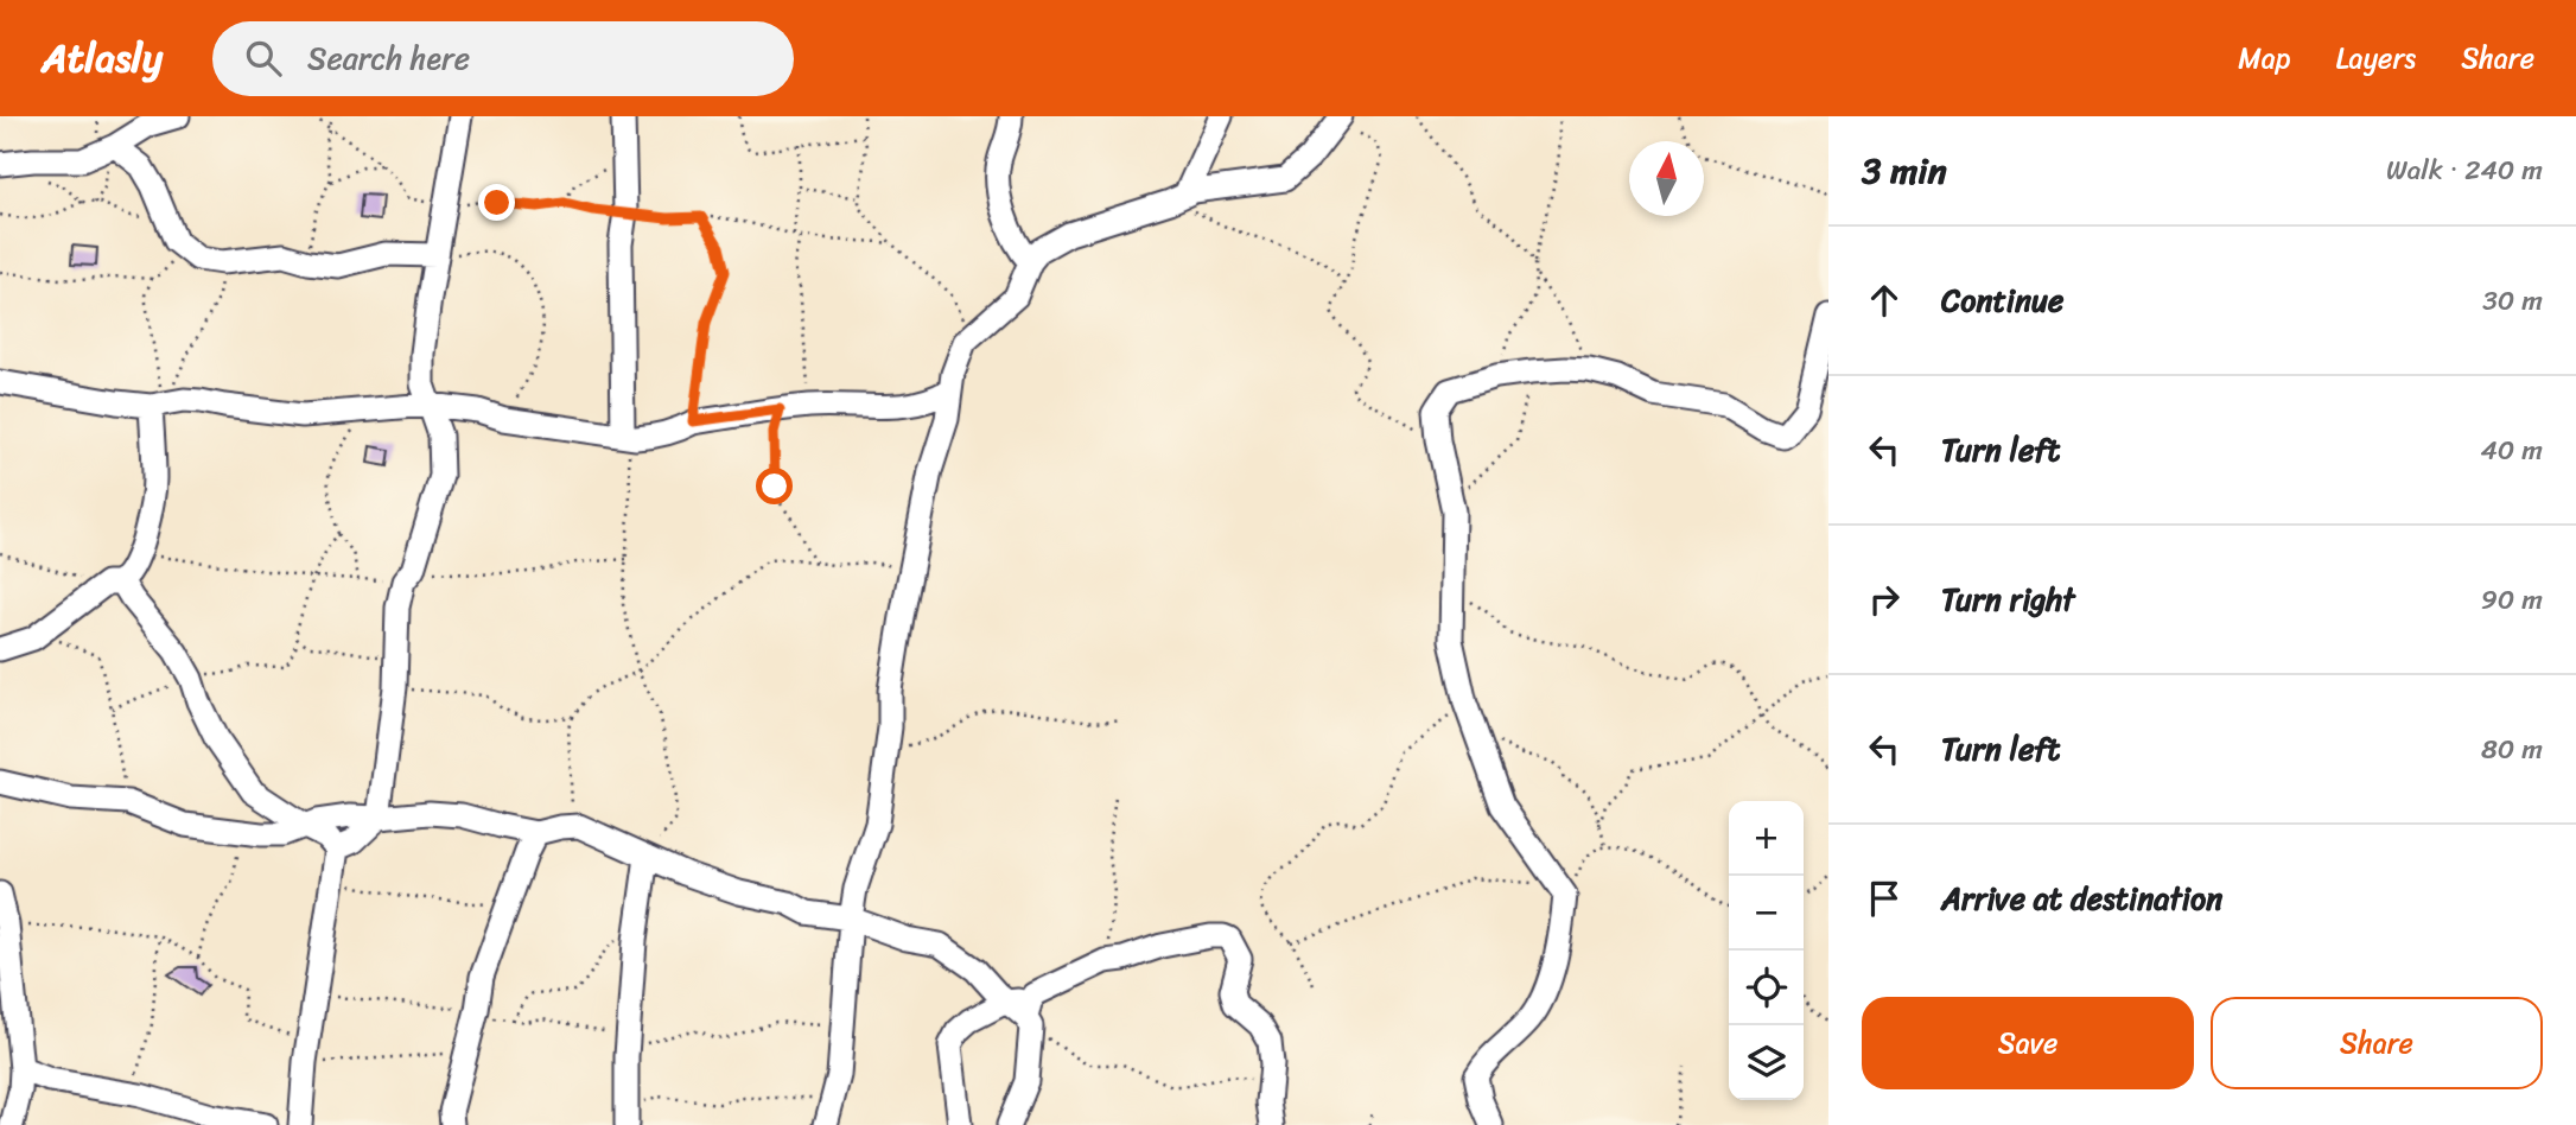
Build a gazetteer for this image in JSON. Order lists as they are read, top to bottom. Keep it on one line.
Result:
{"north":"top","page":{"header":"Atlasly","search":"Search here","nav":["Map","Layers","Share"],"heading":["3 min","Walk · 240 m"],"list":[["Continue","30 m"],["Turn left","40 m"],["Turn right","90 m"],["Turn left","80 m"],"Arrive at destination"],"map_buttons":["+","−"],"buttons":["Save","Share"]}}
